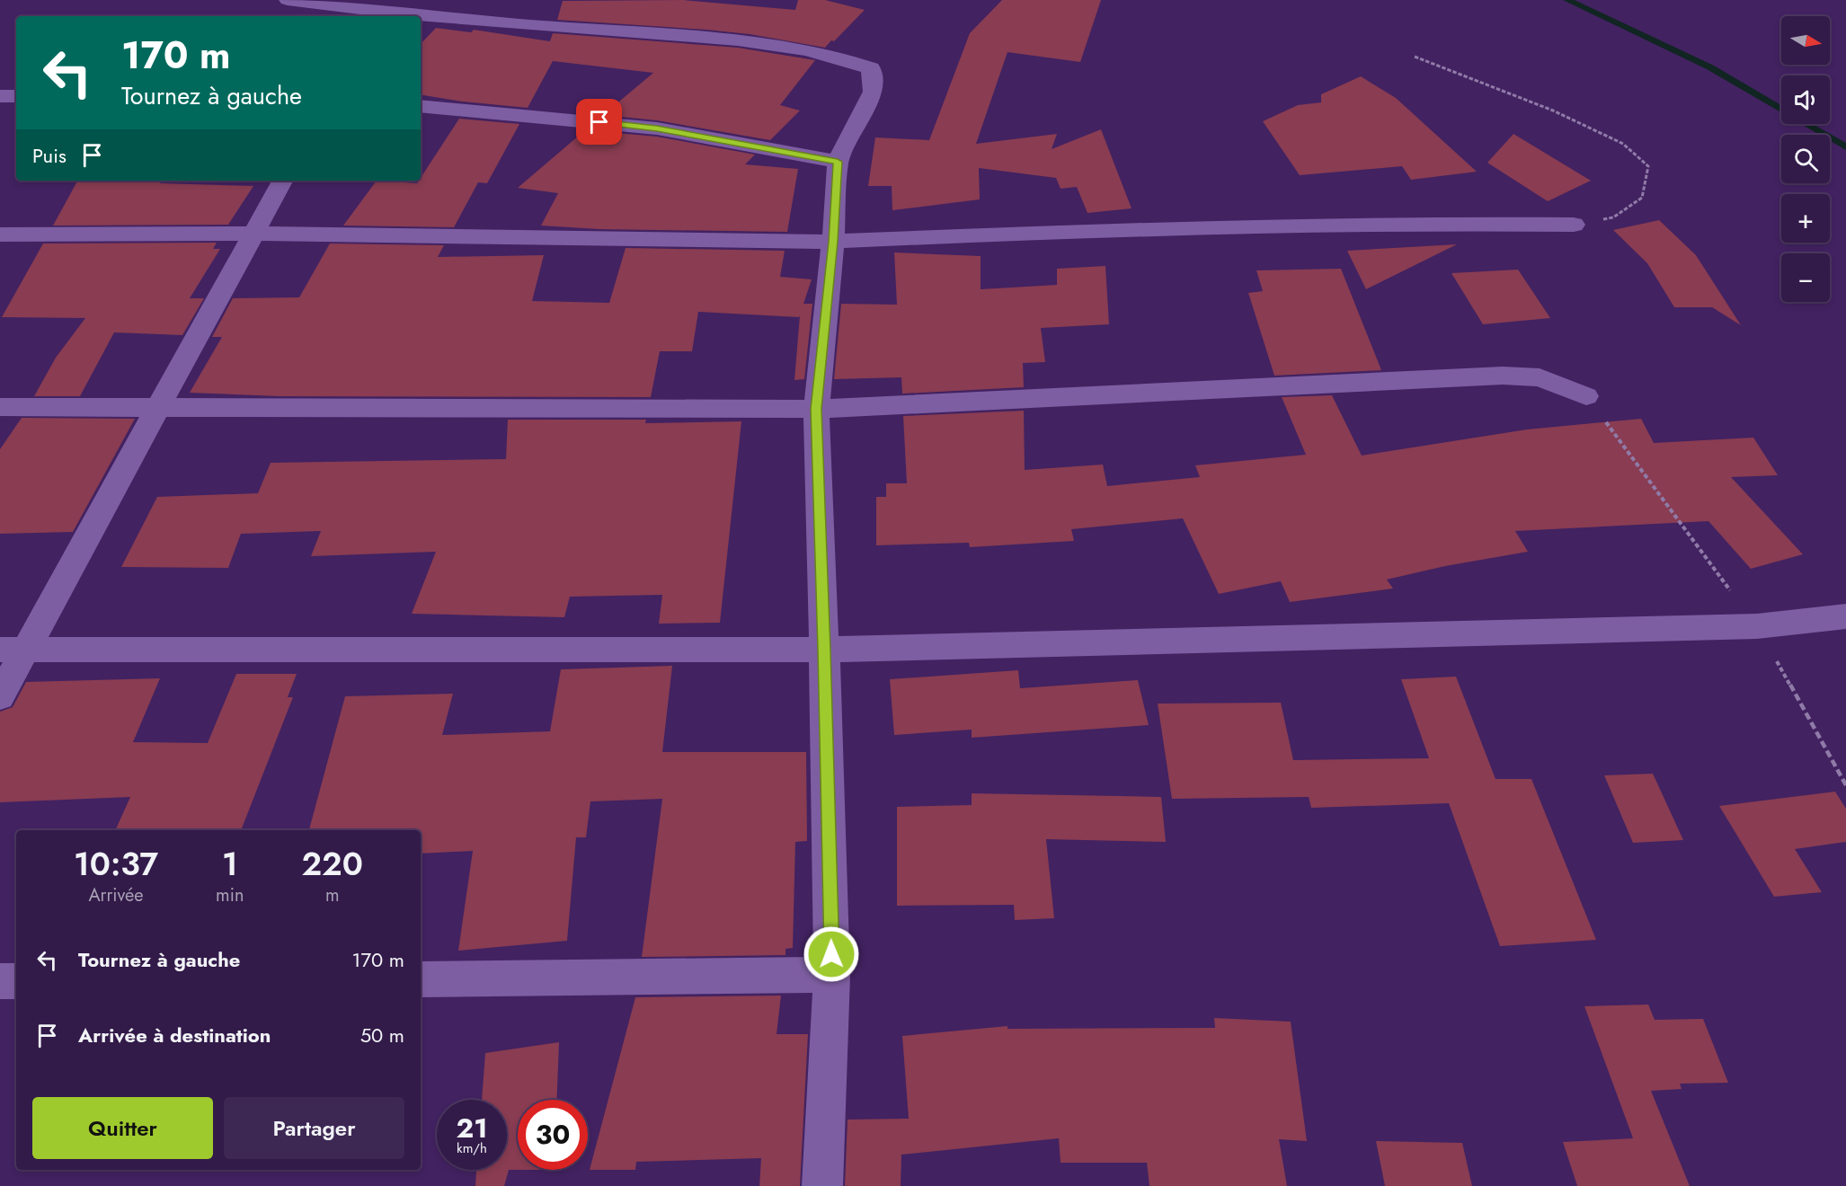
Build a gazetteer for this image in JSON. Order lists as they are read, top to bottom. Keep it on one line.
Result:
{"north":"right","page":{"map_buttons":["+","−"],"turn":["170 m","Tournez à gauche"],"then":"Puis","eta":["10:37","Arrivée","1","min","220","m"],"list":[{"name":"Tournez à gauche","value":"170 m"},{"name":"Arrivée à destination","value":"50 m"}],"buttons":["Quitter","Partager"],"speed":"21 km/h","limit":"30"}}
